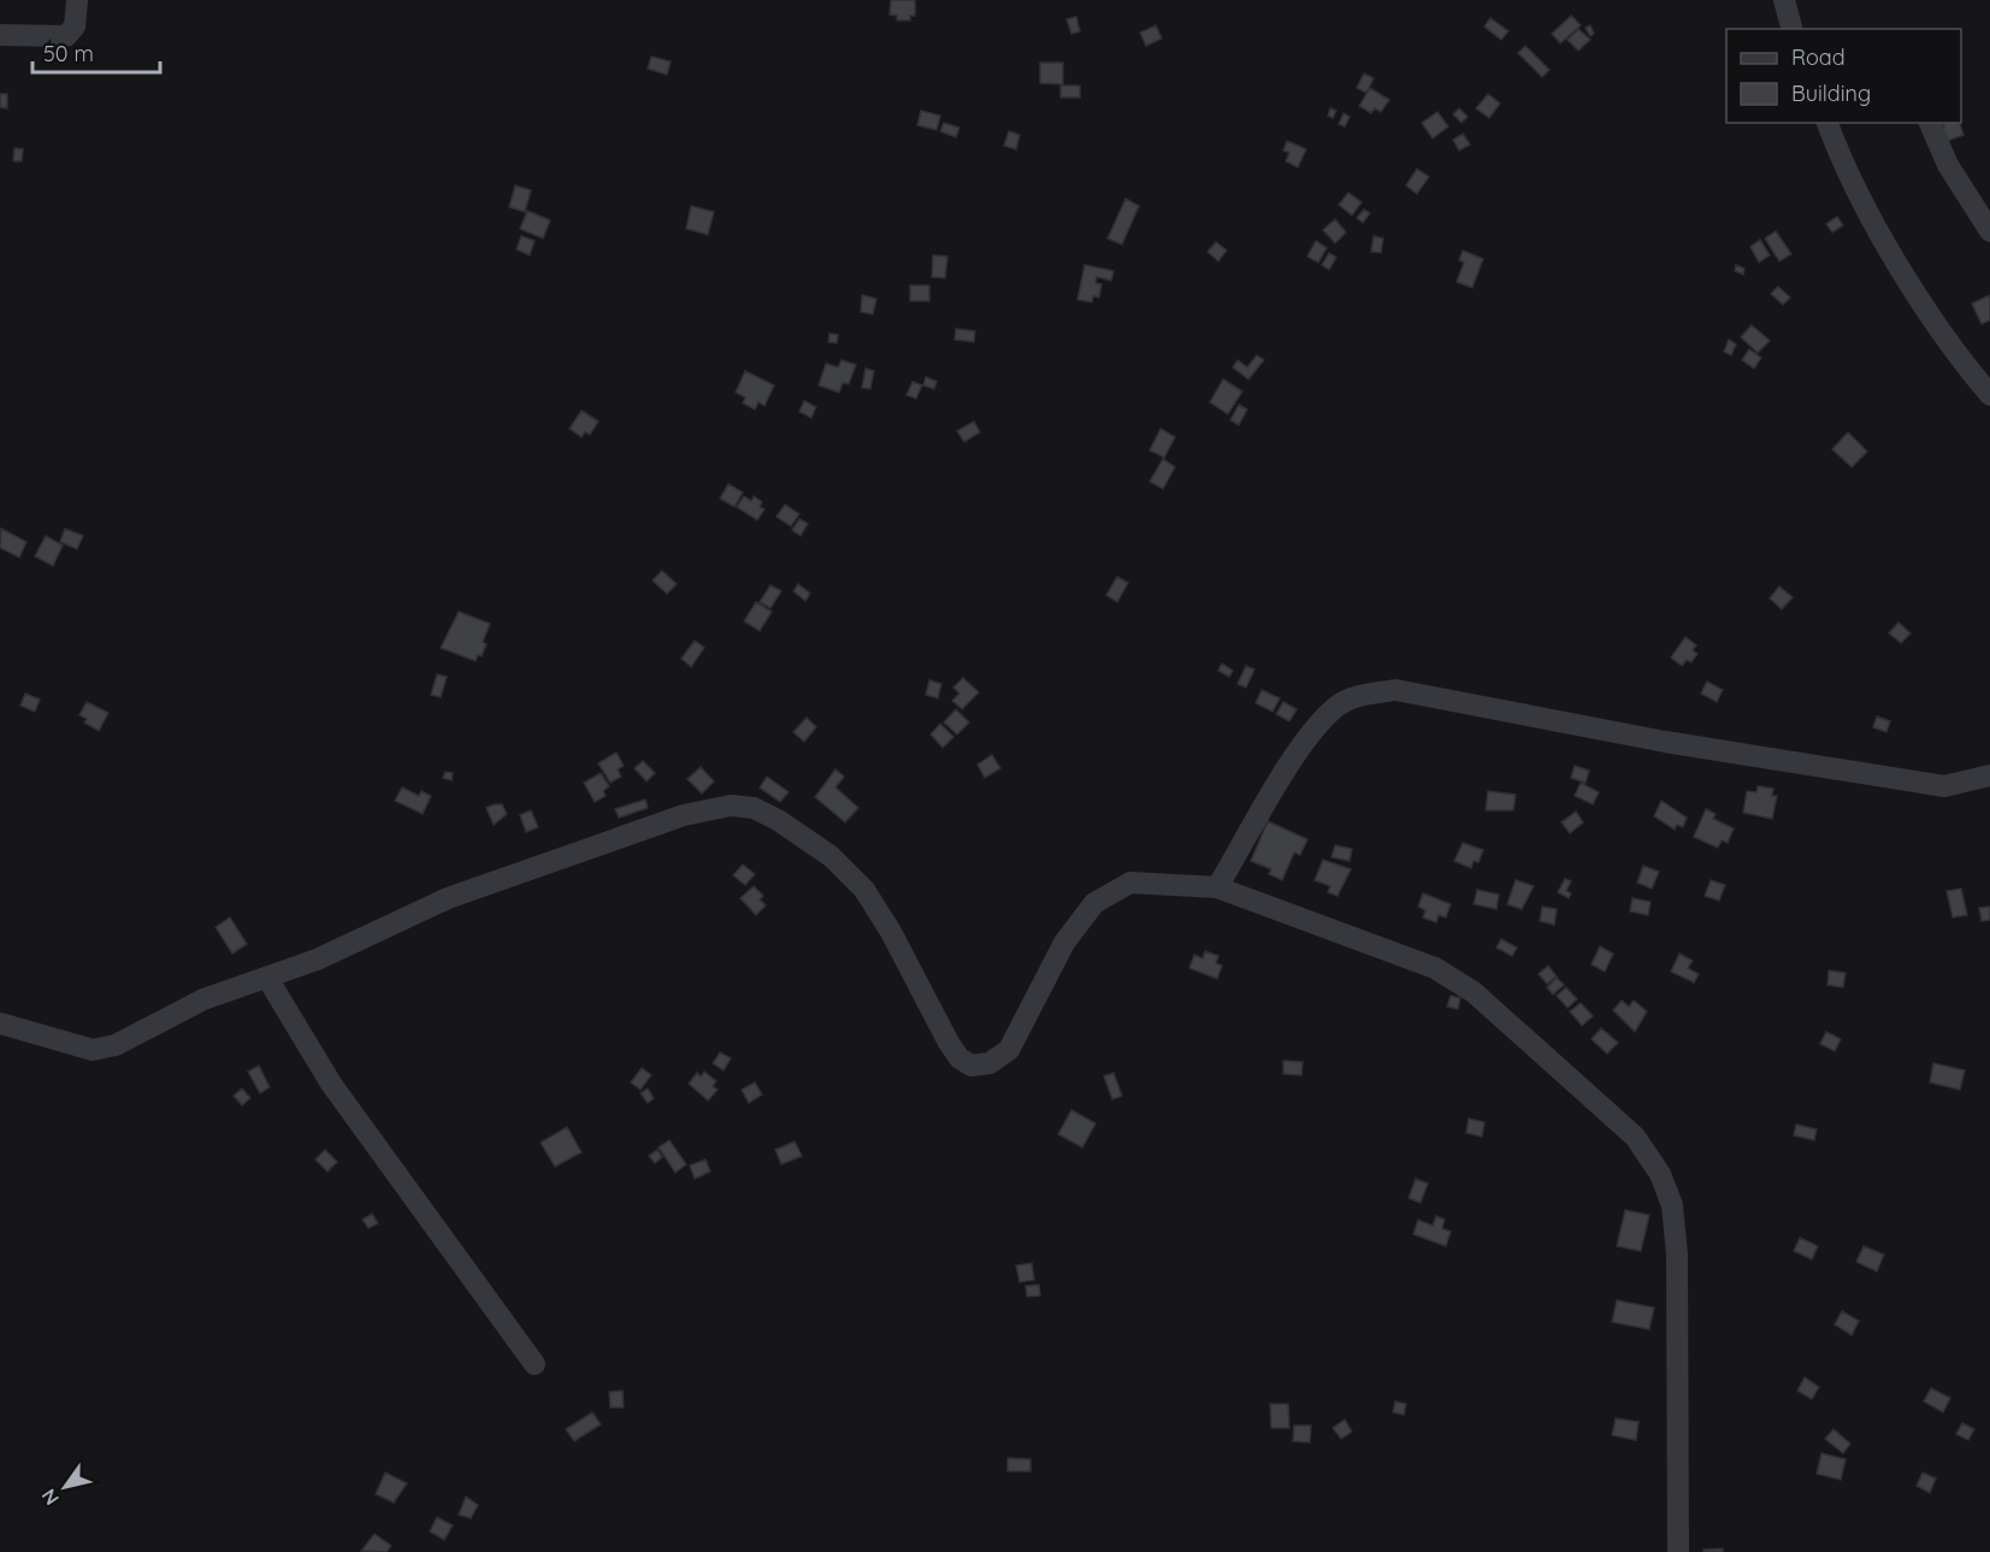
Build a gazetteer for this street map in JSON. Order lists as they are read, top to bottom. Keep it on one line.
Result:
{"legend":["Road","Building"],"scale_bar":"50 m","north":"bottom left"}
